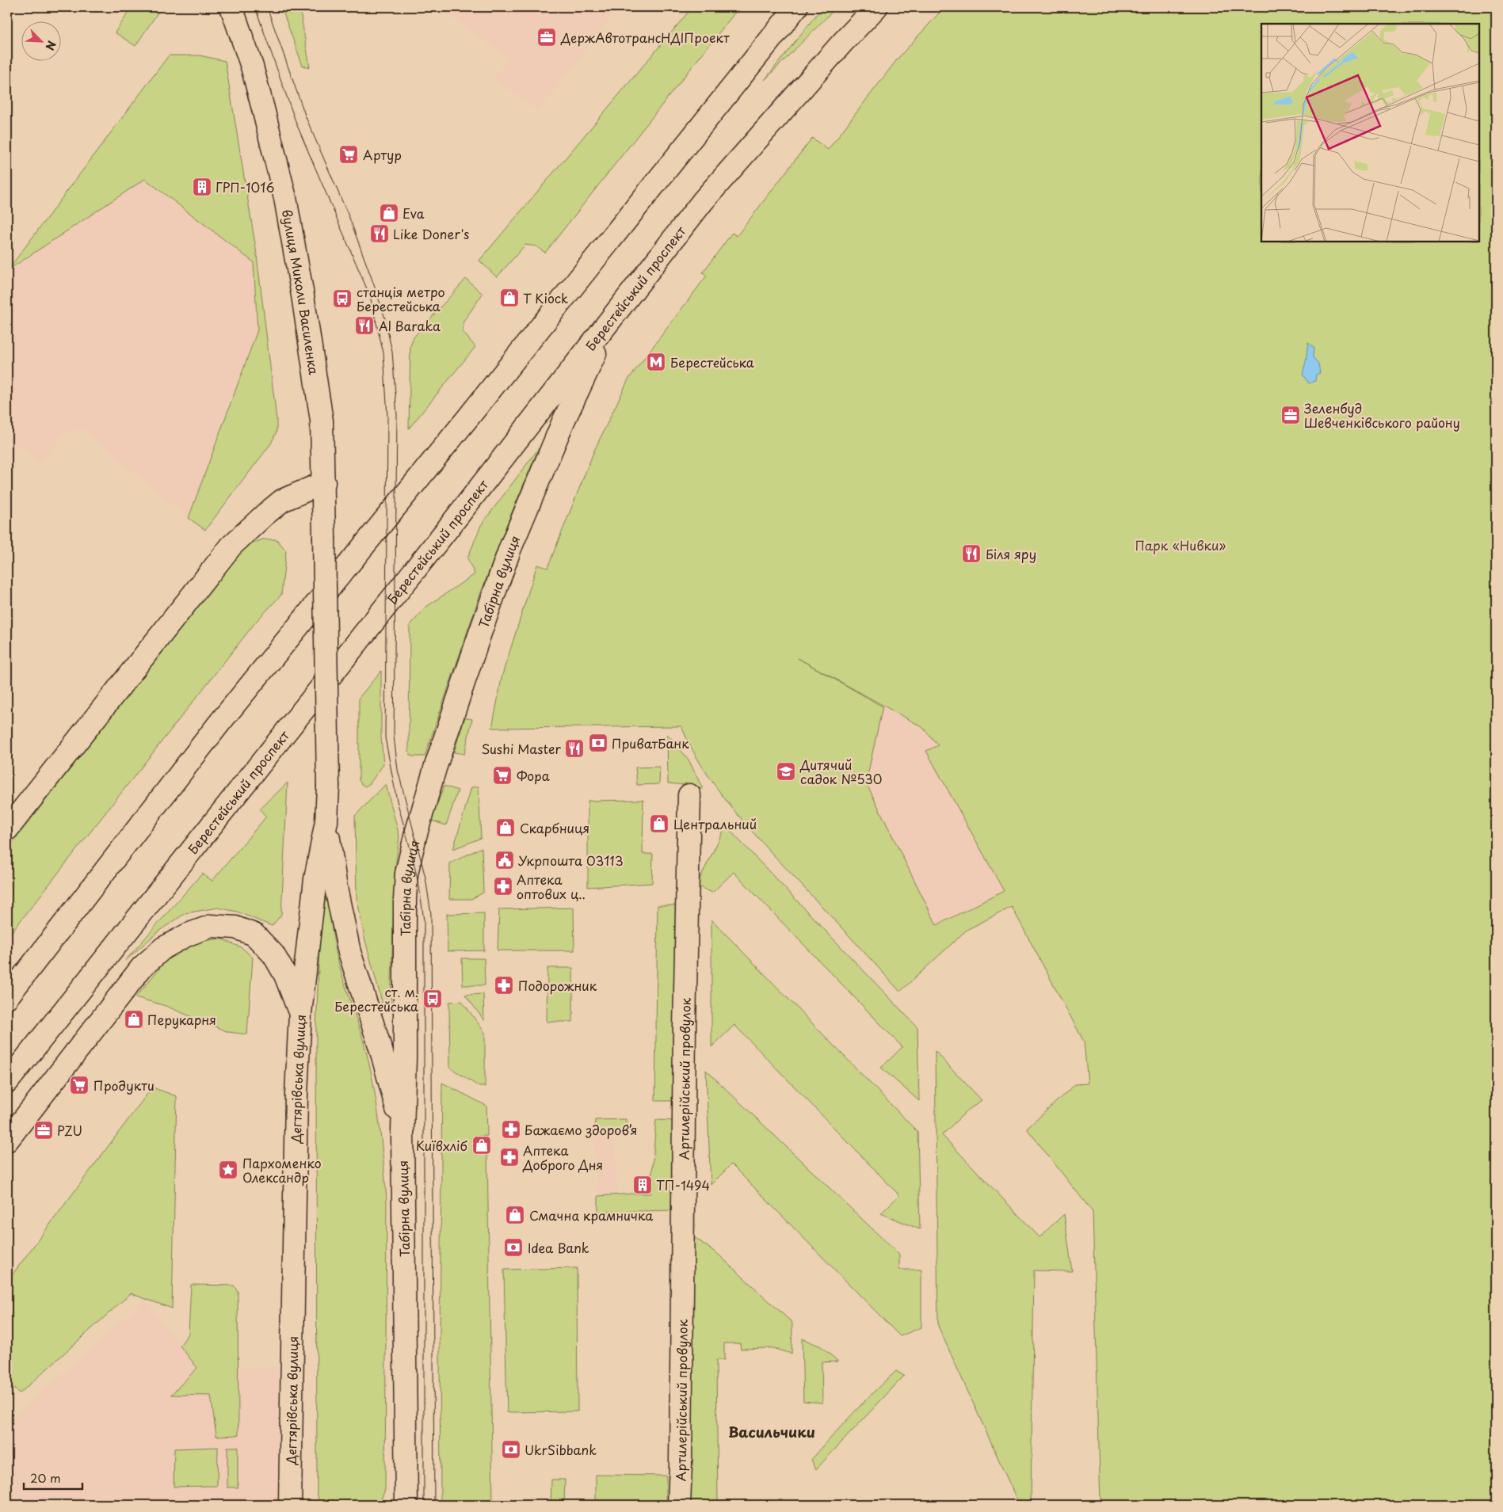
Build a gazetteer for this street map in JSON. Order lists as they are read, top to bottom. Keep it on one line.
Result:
{"streets":{"main road":["Берестейський проспект","вулиця Миколи Василенка","Табірна вулиця","Дегтярівська вулиця","Артилерійський провулок"]},"crossings":[["Берестейський проспект","Табірна вулиця"],["вулиця Миколи Василенка","Дегтярівська вулиця"],["Табірна вулиця","Дегтярівська вулиця"]],"districts":["Васильчики"],"parks":["Парк «Нивки»"],"places":{"office":["ДержАвтотрансНДІПроект","Зеленбуд Шевченківського району","PZU"],"supermarket":["Артур","Фора","Продукти"],"building":["ГРП-1016","ТП-1494"],"shop":["Eva","T Kiock","Центральний","Скарбниця","Перукарня","Київхліб","Смачна крамничка"],"restaurant":["Like Doner's","Al Baraka","Біля яру","Sushi Master"],"bus stop":["станція метро Берестейська","ст. м. Берестейська"],"metro station":["Берестейська"],"bank":["ПриватБанк","Idea Bank","UkrSibbank"],"school or university":["Дитячий садок №530"],"public building":["Укрпошта 03113"],"pharmacy":["Аптека оптових ц‥","Подорожник","Бажаємо здоровʼя","Аптека Доброго Дня"],"place":["Пархоменко Олександр"]},"scale_bar":"20 m","north":"bottom right"}
